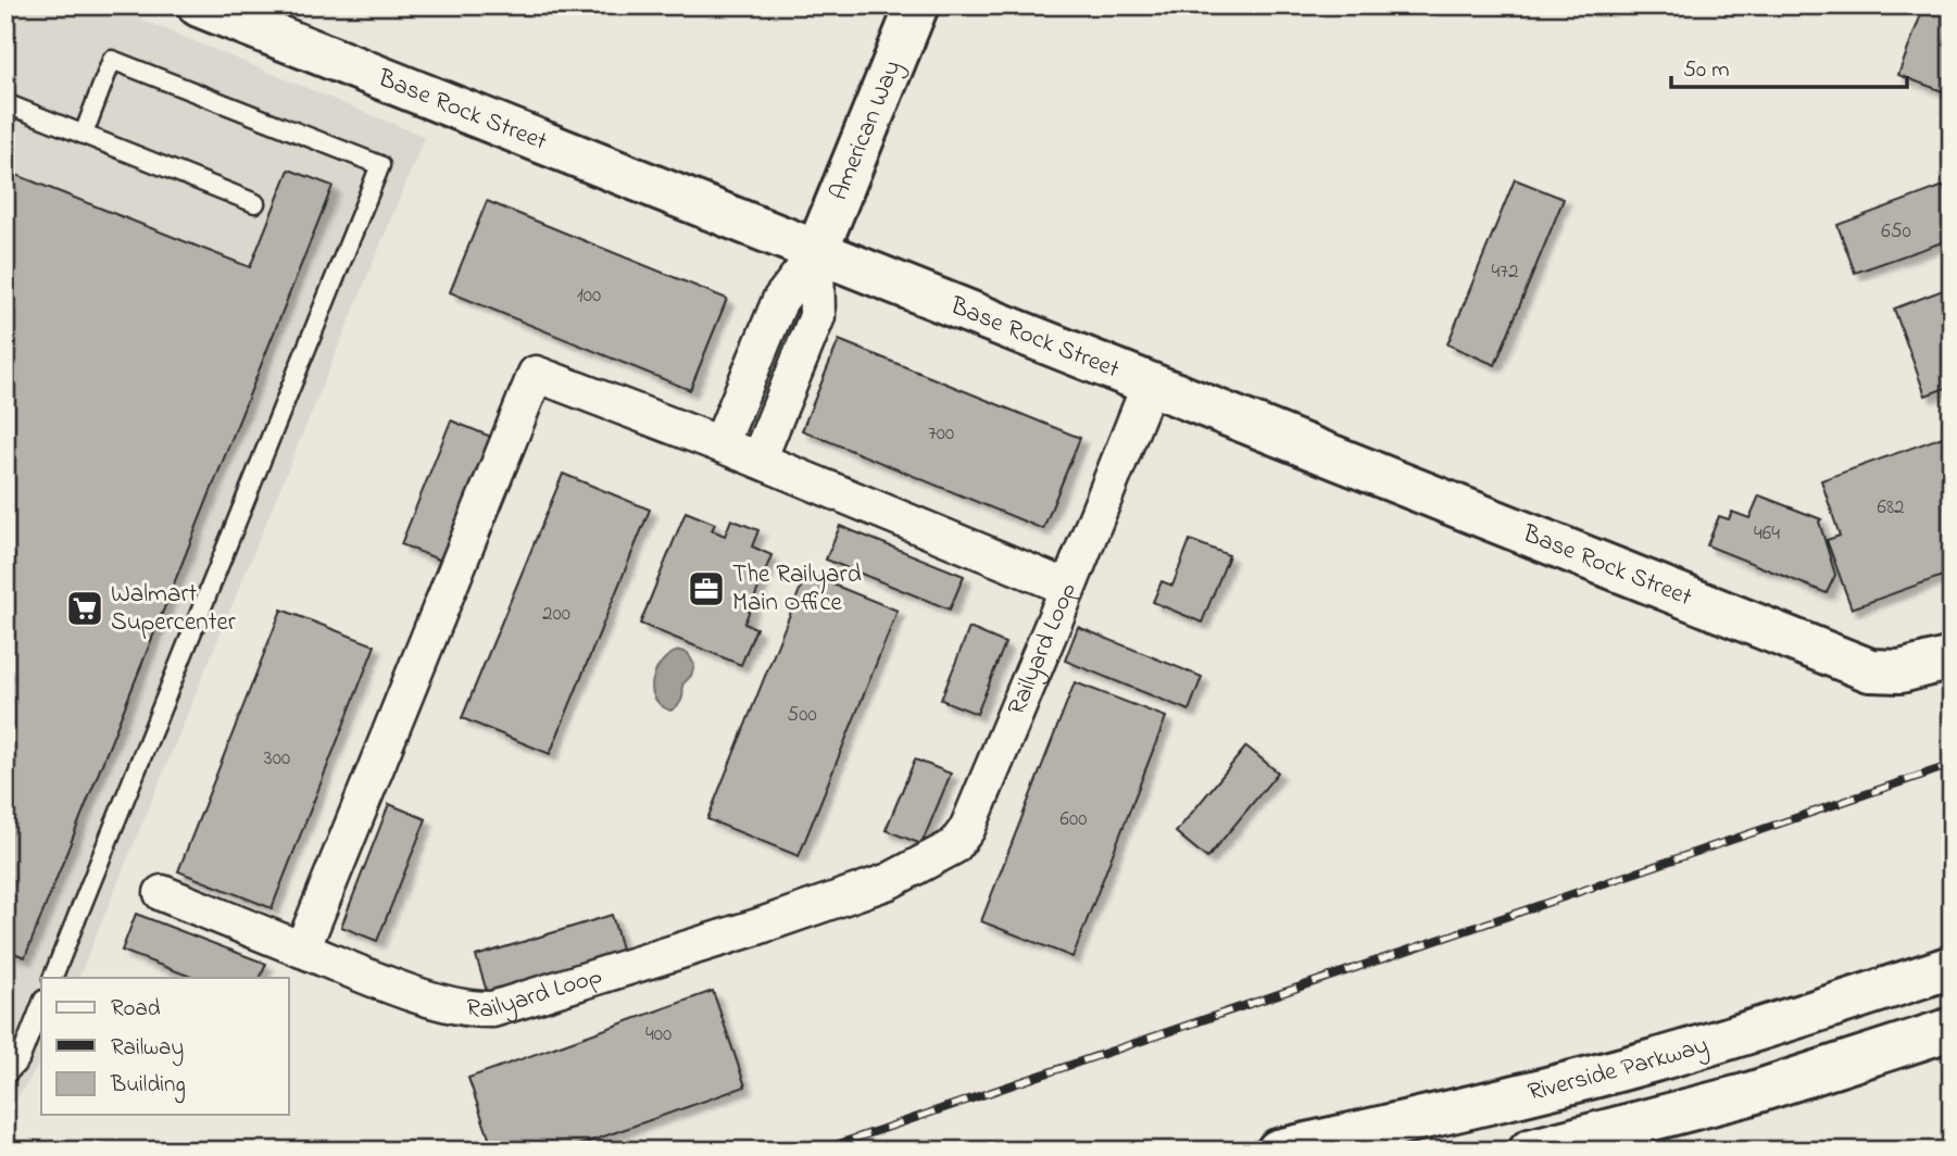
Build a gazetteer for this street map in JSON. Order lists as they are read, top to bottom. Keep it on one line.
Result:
{"streets":{"street":["Base Rock Street","American Way","Railyard Loop","Riverside Parkway"]},"crossings":[["Base Rock Street","American Way"]],"places":{"office":["The Railyard Main Office"],"supermarket":["Walmart Supercenter"]},"house_numbers":["650","472","100","700","682","464","200","500","300","600","400"],"legend":["Road","Railway","Building"],"scale_bar":"50 m"}
